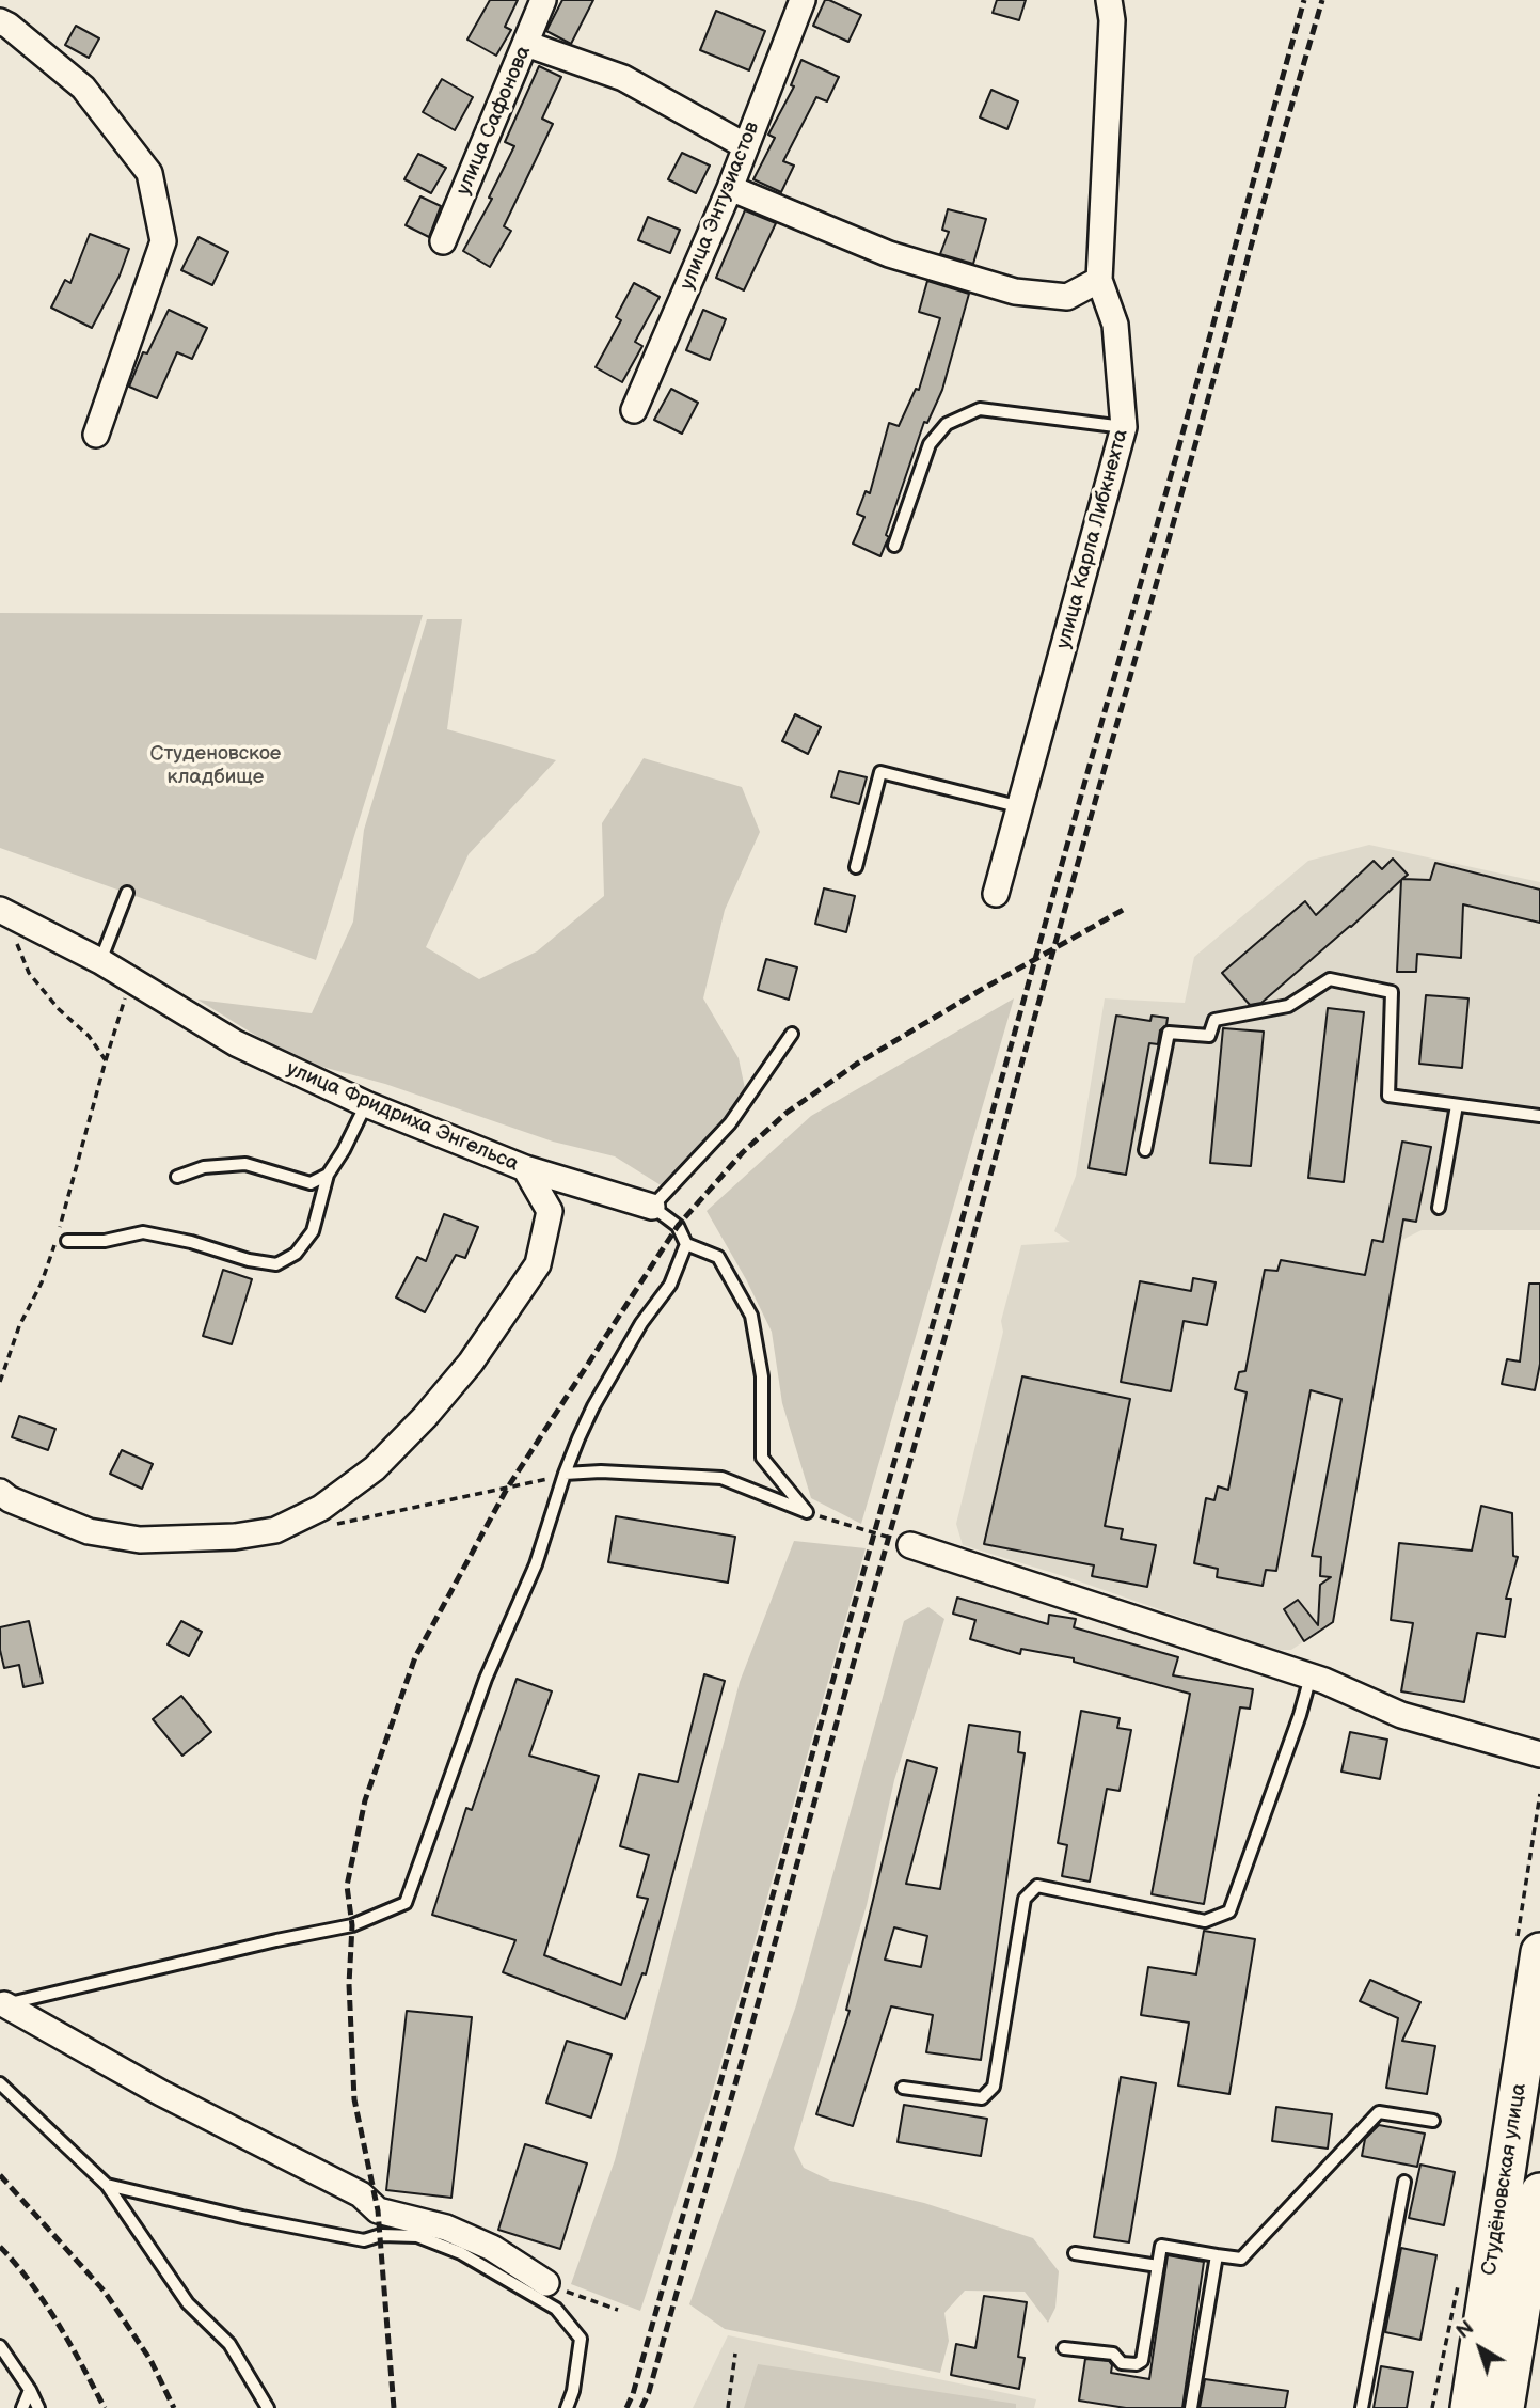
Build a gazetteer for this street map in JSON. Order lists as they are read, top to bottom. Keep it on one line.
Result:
{"streets":{"main road":["Студёновская улица"],"street":["улица Сафонова","улица Энтузиастов","улица Карла Либкнехта","улица Фридриха Энгельса"]},"parks":["Студеновское кладбище"],"north":"top left"}
